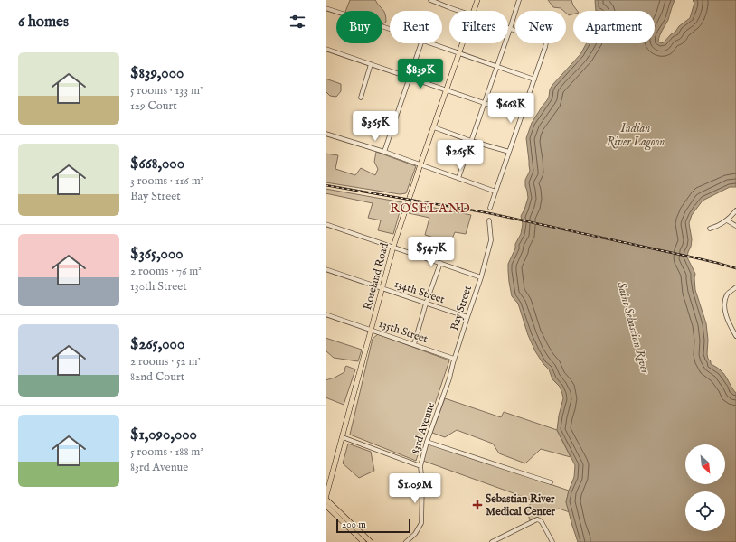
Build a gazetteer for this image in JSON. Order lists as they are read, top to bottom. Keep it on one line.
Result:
{"streets":{"main road":["Roseland Road"],"street":["134th Street","Bay Street","135th Street","83rd Avenue"]},"crossings":[["Roseland Road","134th Street"],["Roseland Road","135th Street"],["134th Street","Bay Street"],["Bay Street","135th Street"],["Bay Street","83rd Avenue"],["135th Street","83rd Avenue"]],"districts":["ROSELAND"],"water":["Indian River Lagoon","Saint Sebastian River"],"places":{"health":["Sebastian River Medical Center"]},"scale_bar":"200 m","north":"bottom right","page":{"heading":"6 homes","chip":["Buy","Rent","Filters","New","Apartment"],"list":[{"name":"$839,000","note":"5 rooms · 133 m² · 129 Court"},{"name":"$668,000","note":"3 rooms · 116 m² · Bay Street"},{"name":"$365,000","note":"2 rooms · 76 m² · 130th Street"},{"name":"$265,000","note":"2 rooms · 52 m² · 82nd Court"},{"name":"$1,090,000","note":"5 rooms · 188 m² · 83rd Avenue"}],"price":["$839K","$668K","$365K","$265K","$547K","$1.09M"],"scale":"200 m"}}
